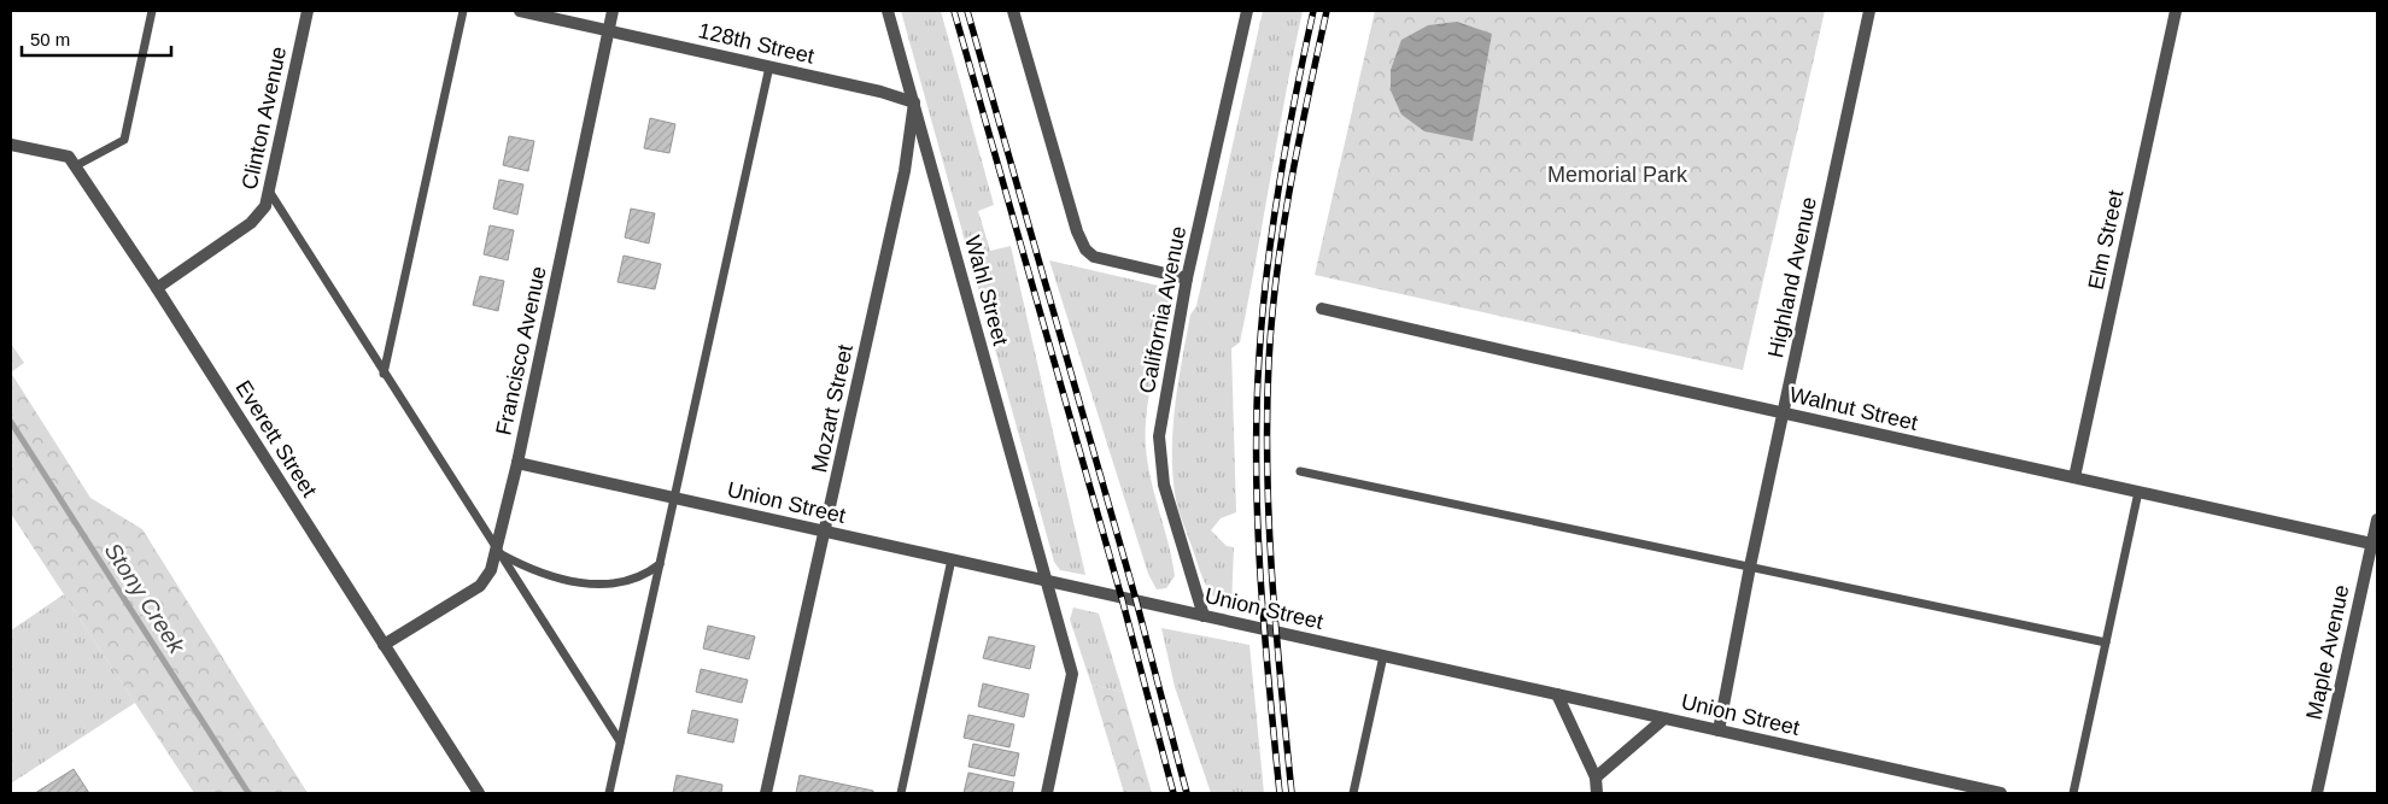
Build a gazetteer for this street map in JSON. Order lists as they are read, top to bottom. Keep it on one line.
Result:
{"streets":{"street":["128th Street","Clinton Avenue","Elm Street","Highland Avenue","Wahl Street","California Avenue","Francisco Avenue","Mozart Street","Walnut Street","Everett Street","Union Street","Maple Avenue"]},"crossings":[["128th Street","Wahl Street"],["128th Street","Francisco Avenue"],["128th Street","Mozart Street"],["Clinton Avenue","Everett Street"],["Elm Street","Walnut Street"],["Highland Avenue","Walnut Street"],["Highland Avenue","Union Street"],["Wahl Street","Mozart Street"],["Wahl Street","Union Street"],["California Avenue","Union Street"],["Francisco Avenue","Everett Street"],["Francisco Avenue","Union Street"],["Mozart Street","Union Street"],["Walnut Street","Maple Avenue"]],"water":["Stony Creek"],"parks":["Memorial Park"],"scale_bar":"50 m"}
